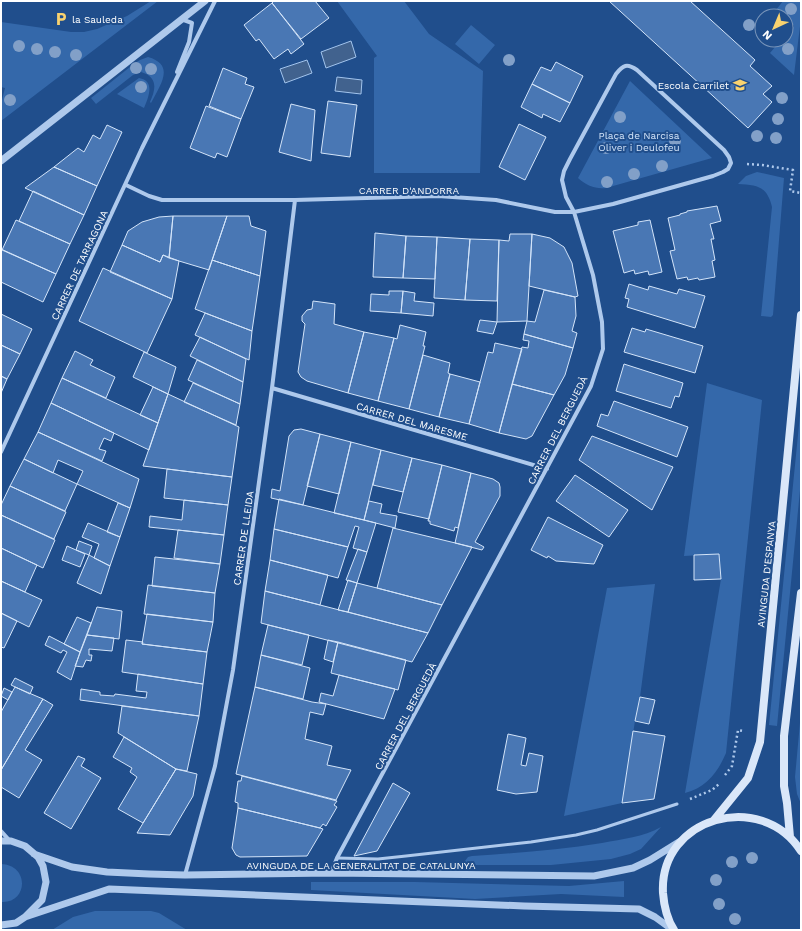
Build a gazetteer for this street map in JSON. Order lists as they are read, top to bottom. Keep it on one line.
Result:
{"streets":{"main road":["AVINGUDA D'ESPANYA"],"street":["CARRER D'ANDORRA","CARRER DE TARRAGONA","CARRER DEL MARESME","CARRER DEL BERGUEDÀ","CARRER DE LLEIDA","AVINGUDA DE LA GENERALITAT DE CATALUNYA"]},"crossings":[["CARRER D'ANDORRA","CARRER DE TARRAGONA"],["CARRER D'ANDORRA","CARRER DEL BERGUEDÀ"],["CARRER D'ANDORRA","CARRER DE LLEIDA"],["CARRER DEL MARESME","CARRER DEL BERGUEDÀ"],["CARRER DEL MARESME","CARRER DE LLEIDA"],["CARRER DEL BERGUEDÀ","AVINGUDA DE LA GENERALITAT DE CATALUNYA"],["CARRER DE LLEIDA","AVINGUDA DE LA GENERALITAT DE CATALUNYA"]],"parks":["Plaça de Narcisa Oliver i Deulofeu"],"places":{"parking":["la Sauleda"],"school or university":["Escola Carrilet"]},"north":"bottom left"}
